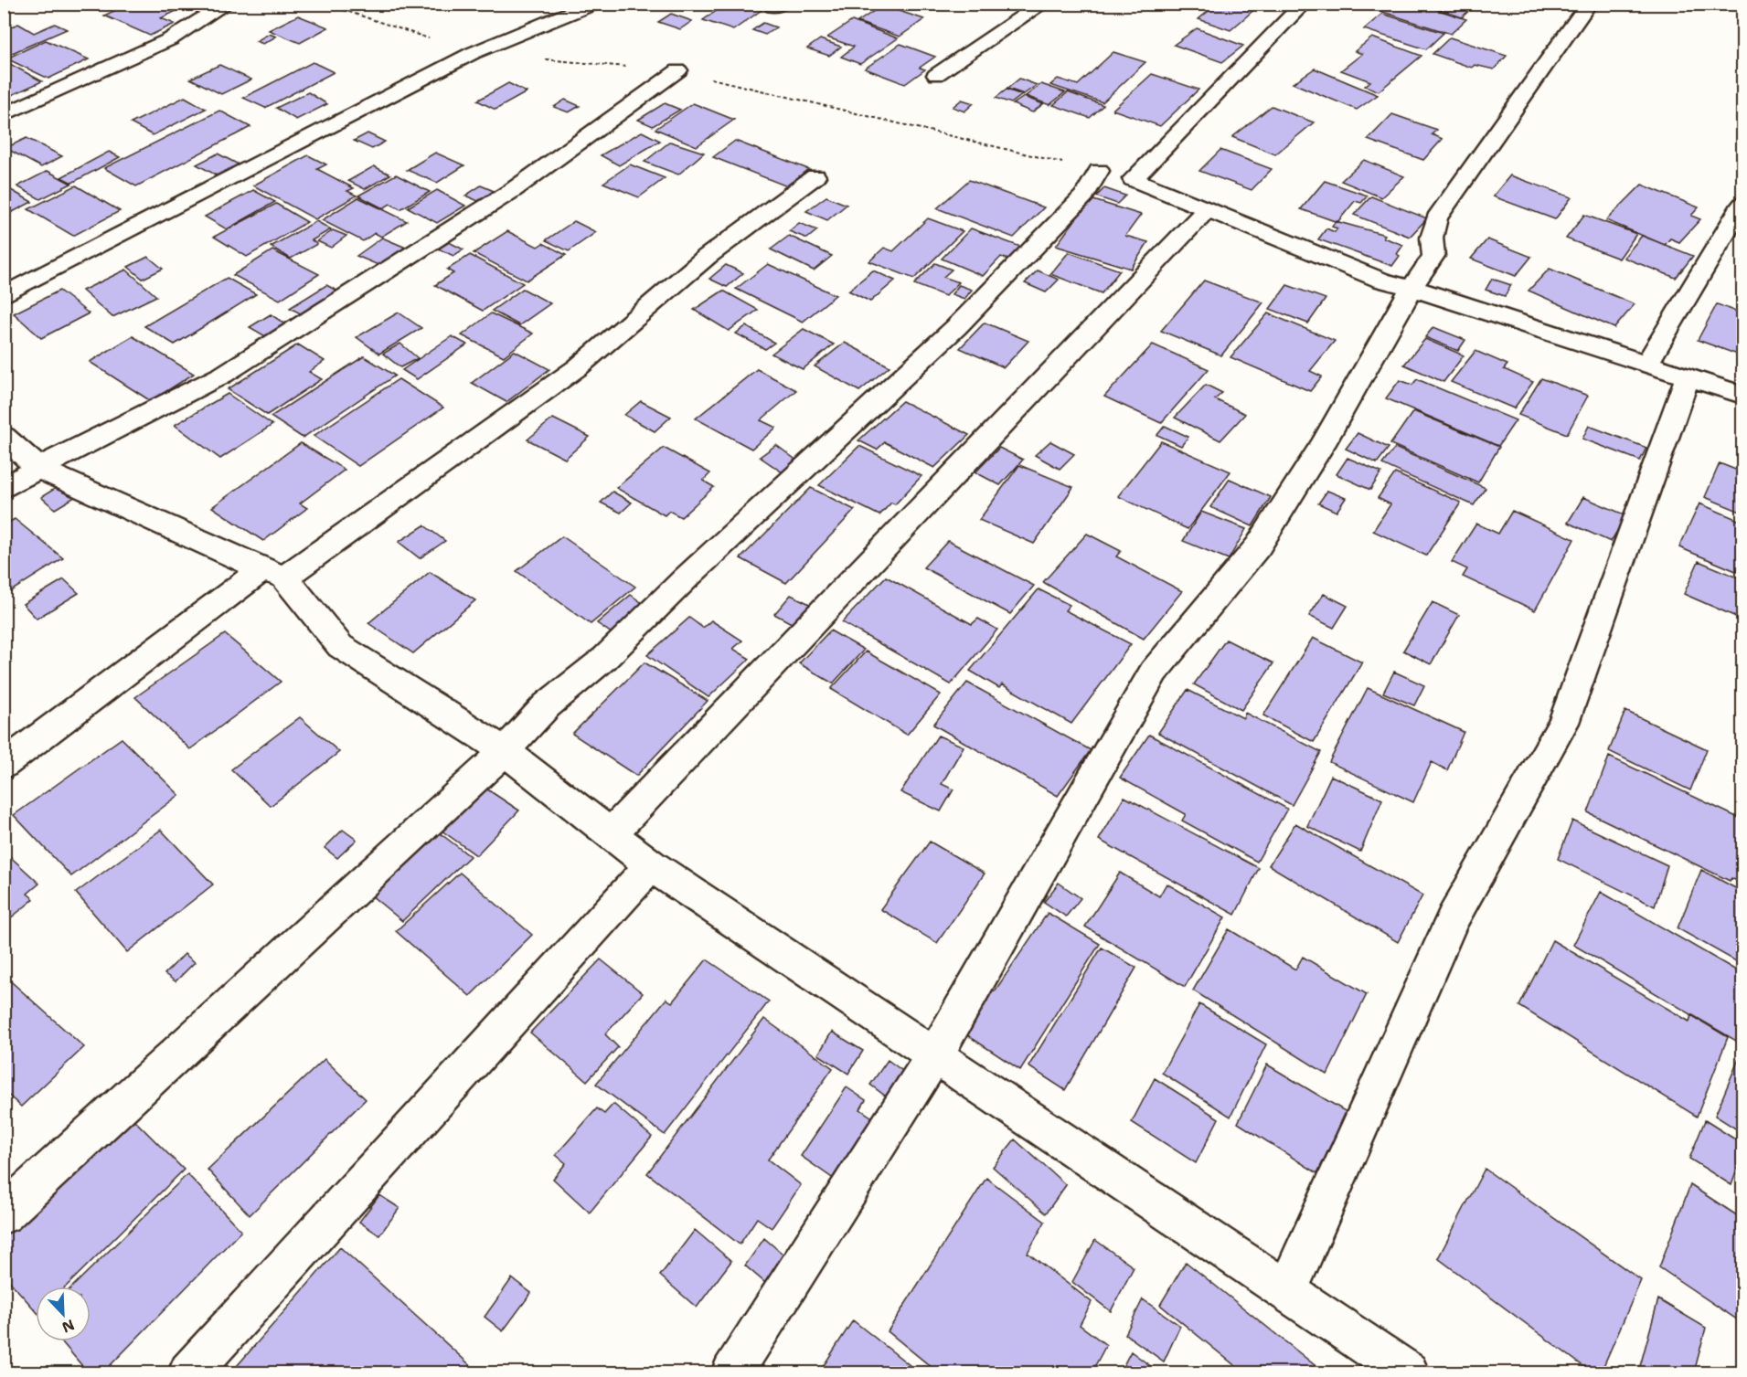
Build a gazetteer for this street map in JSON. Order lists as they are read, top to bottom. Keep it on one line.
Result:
{"north":"bottom right"}
